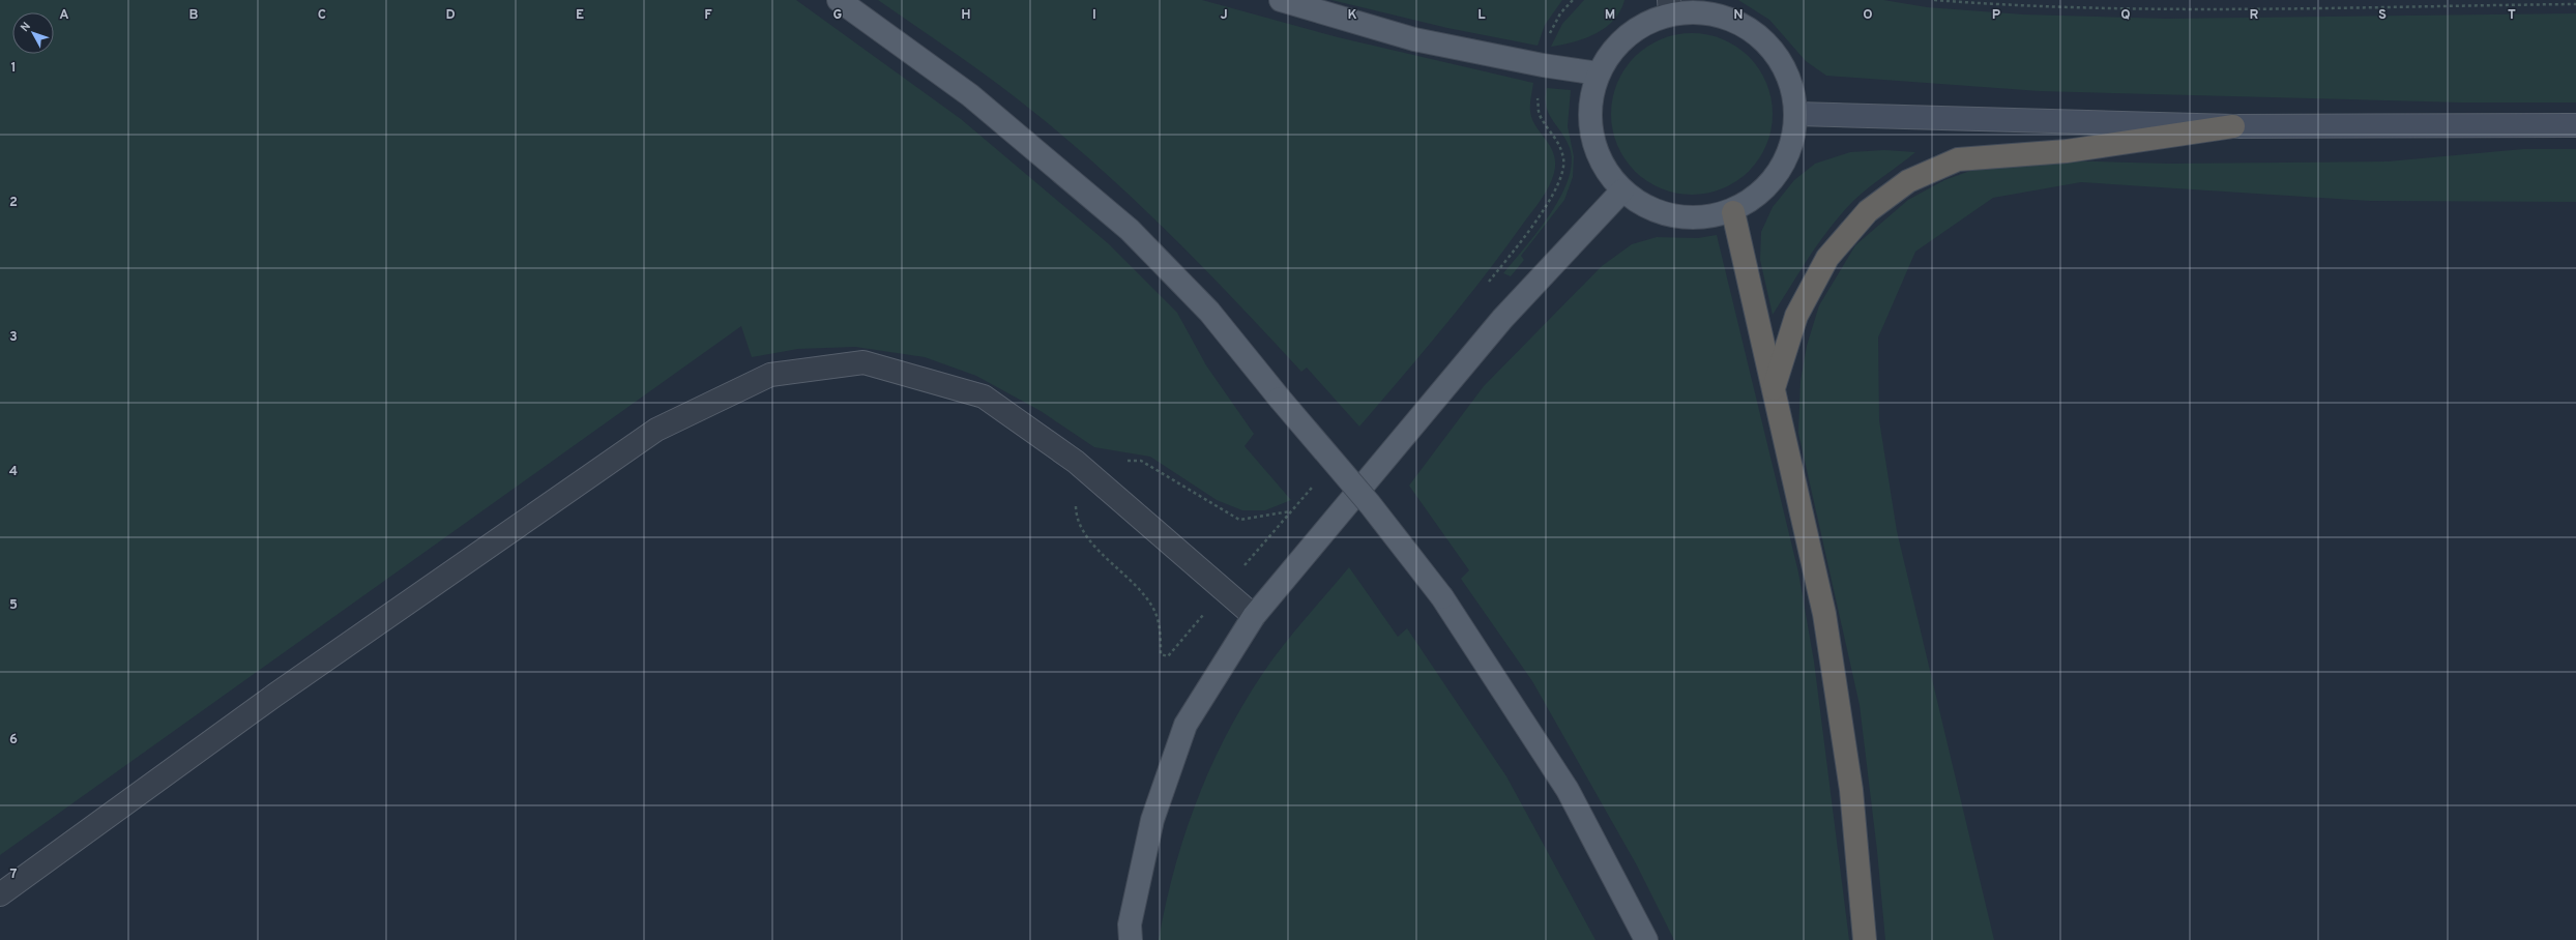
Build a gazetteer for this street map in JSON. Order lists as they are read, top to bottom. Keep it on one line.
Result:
{"north":"top left","grid":{"columns":["A","B","C","D","E","F","G","H","I","J","K","L","M","N","O","P","Q","R","S","T"],"rows":["1","2","3","4","5","6","7"]}}
